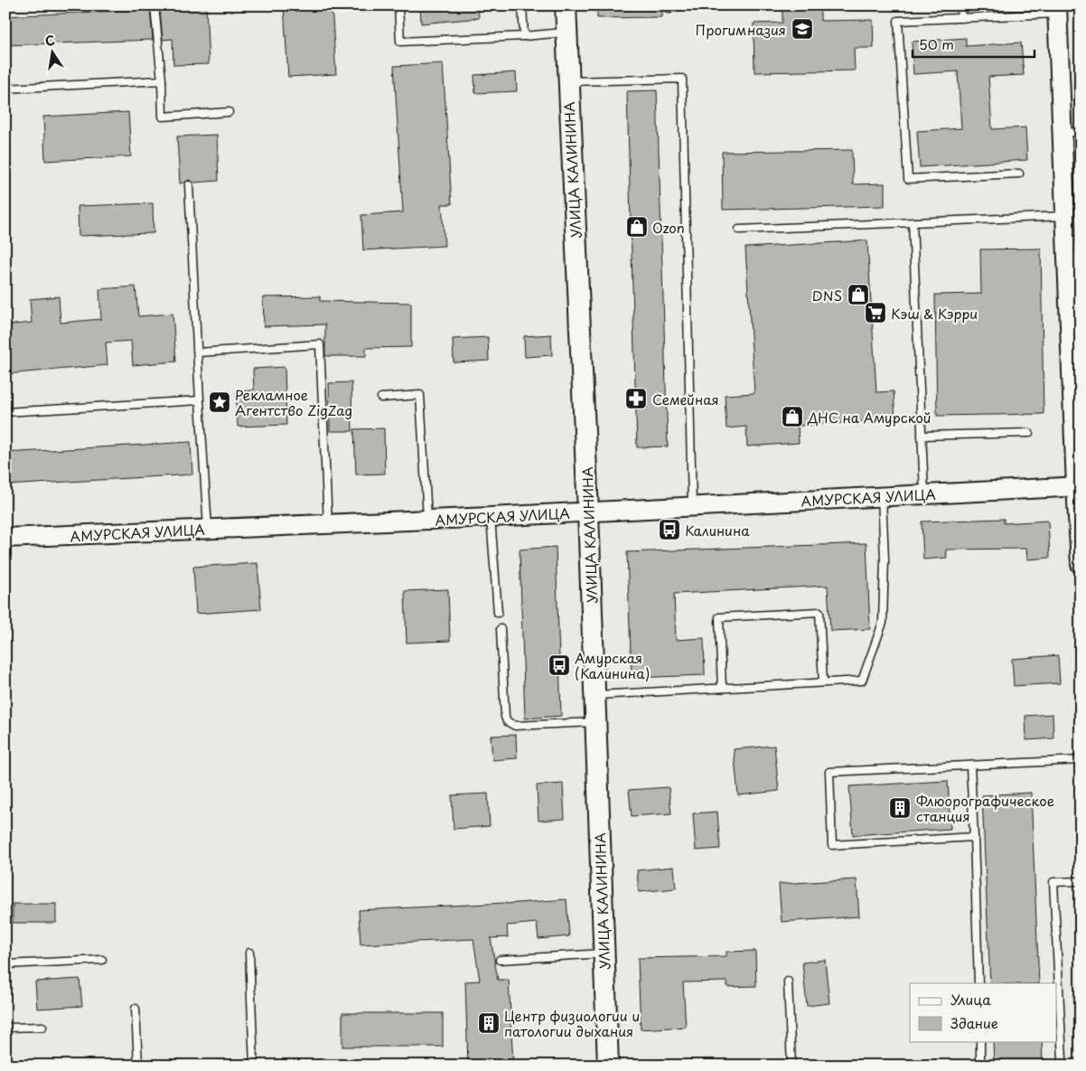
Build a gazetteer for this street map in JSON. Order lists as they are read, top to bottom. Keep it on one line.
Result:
{"streets":{"main road":["УЛИЦА КАЛИНИНА"],"street":["АМУРСКАЯ УЛИЦА"]},"crossings":[["УЛИЦА КАЛИНИНА","АМУРСКАЯ УЛИЦА"]],"places":{"school or university":["Прогимназия"],"shop":["Ozon","DNS","ДНС на Амурской"],"supermarket":["Кэш & Кэрри"],"pharmacy":["Семейная"],"place":["Рекламное Агентство ZigZag"],"bus stop":["Калинина","Амурская (Калинина)"],"building":["Флюорографическое станция","Центр физиологии и патологии дыхания"]},"legend":["Улица","Здание"],"scale_bar":"50 m","north":"top"}
